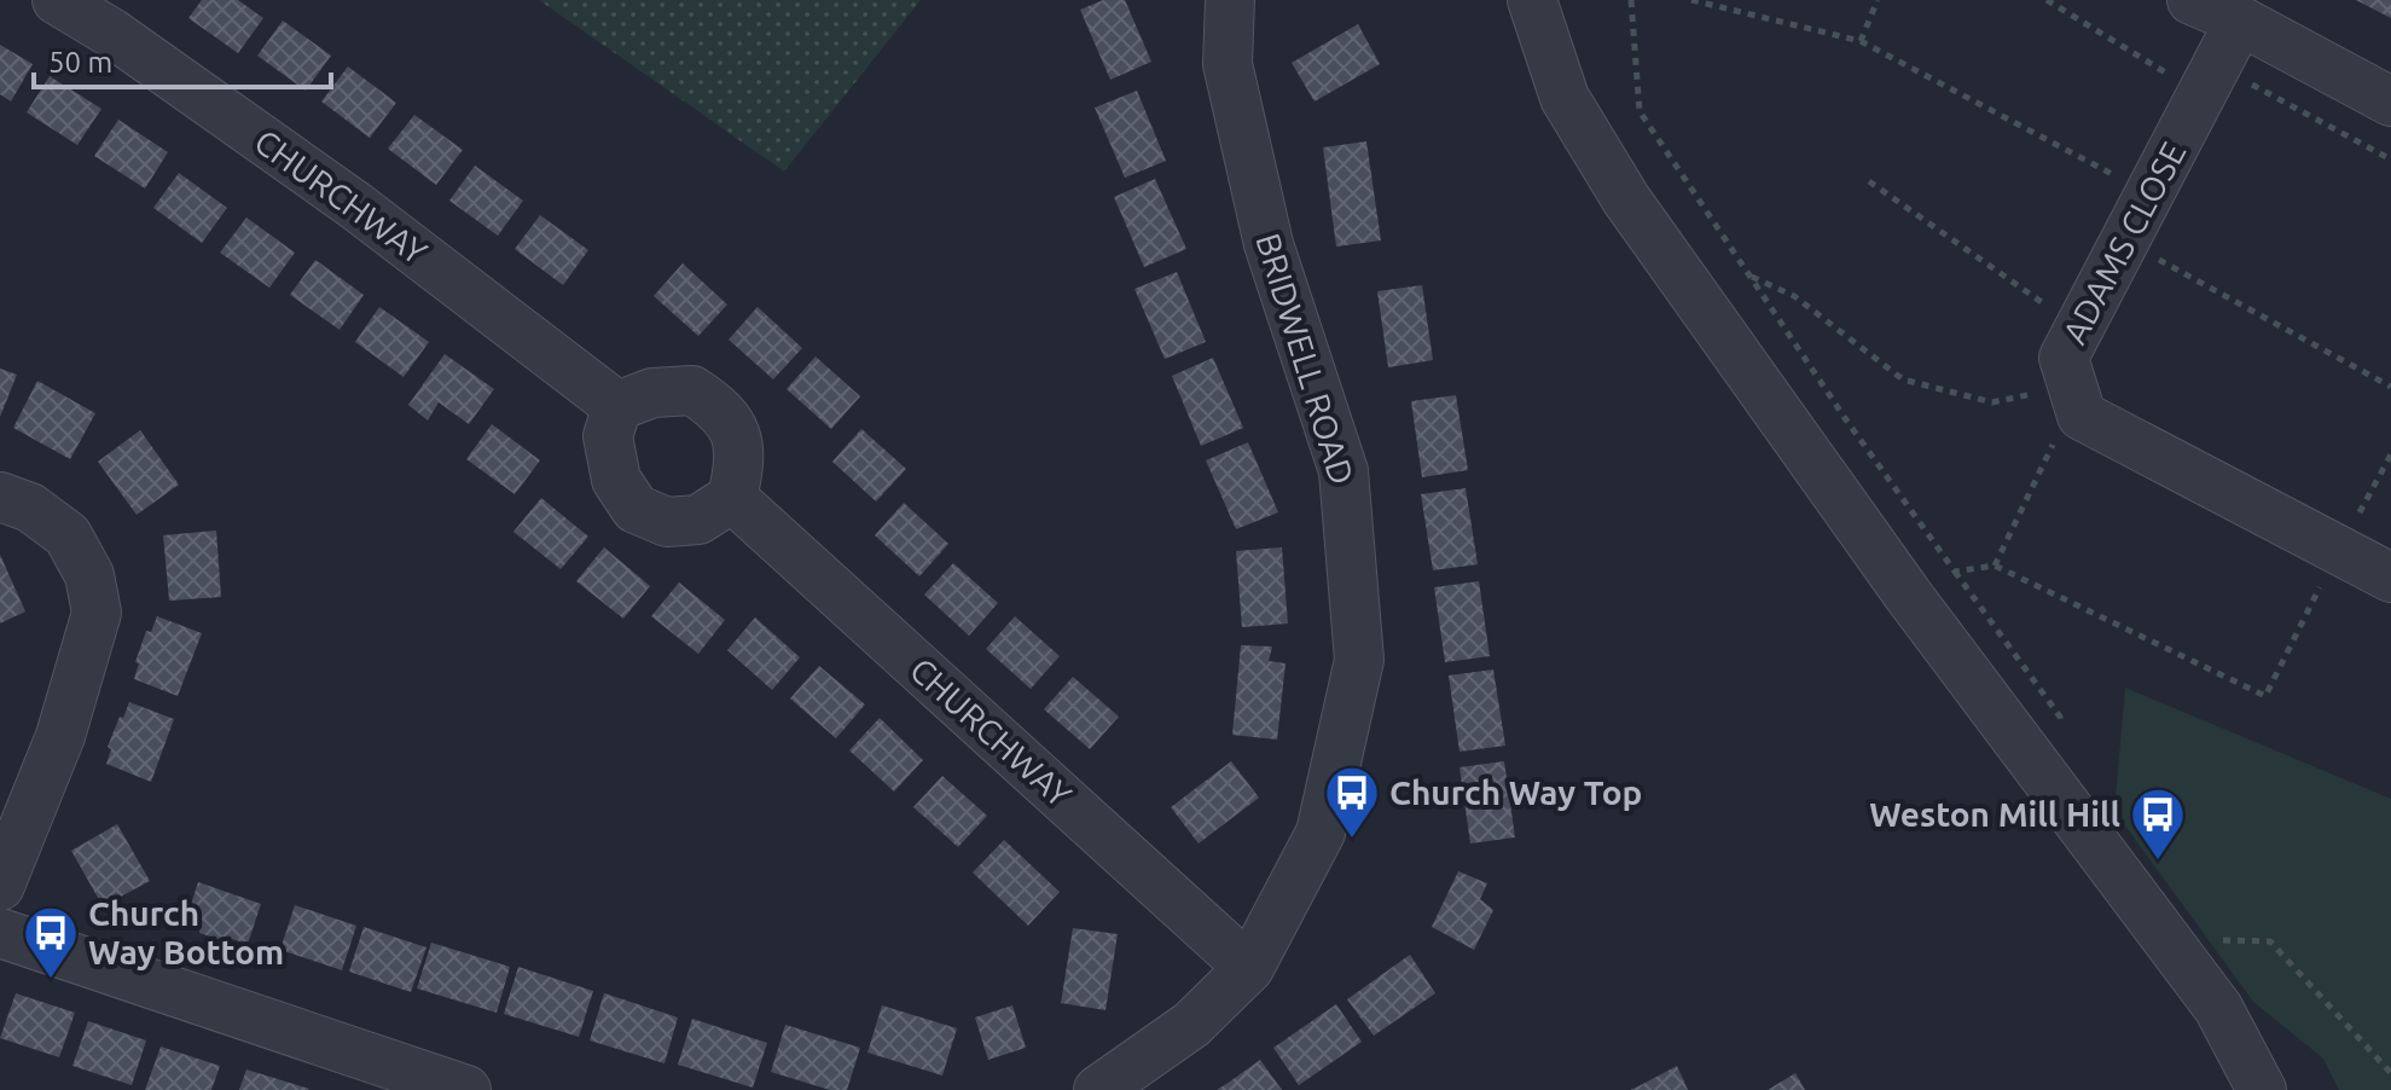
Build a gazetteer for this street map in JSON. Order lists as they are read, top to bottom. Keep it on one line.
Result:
{"streets":{"street":["CHURCHWAY","ADAMS CLOSE","BRIDWELL ROAD"]},"crossings":[["CHURCHWAY","BRIDWELL ROAD"]],"places":{"bus stop":["Church Way Top","Weston Mill Hill","Church Way Bottom"]},"scale_bar":"50 m"}
